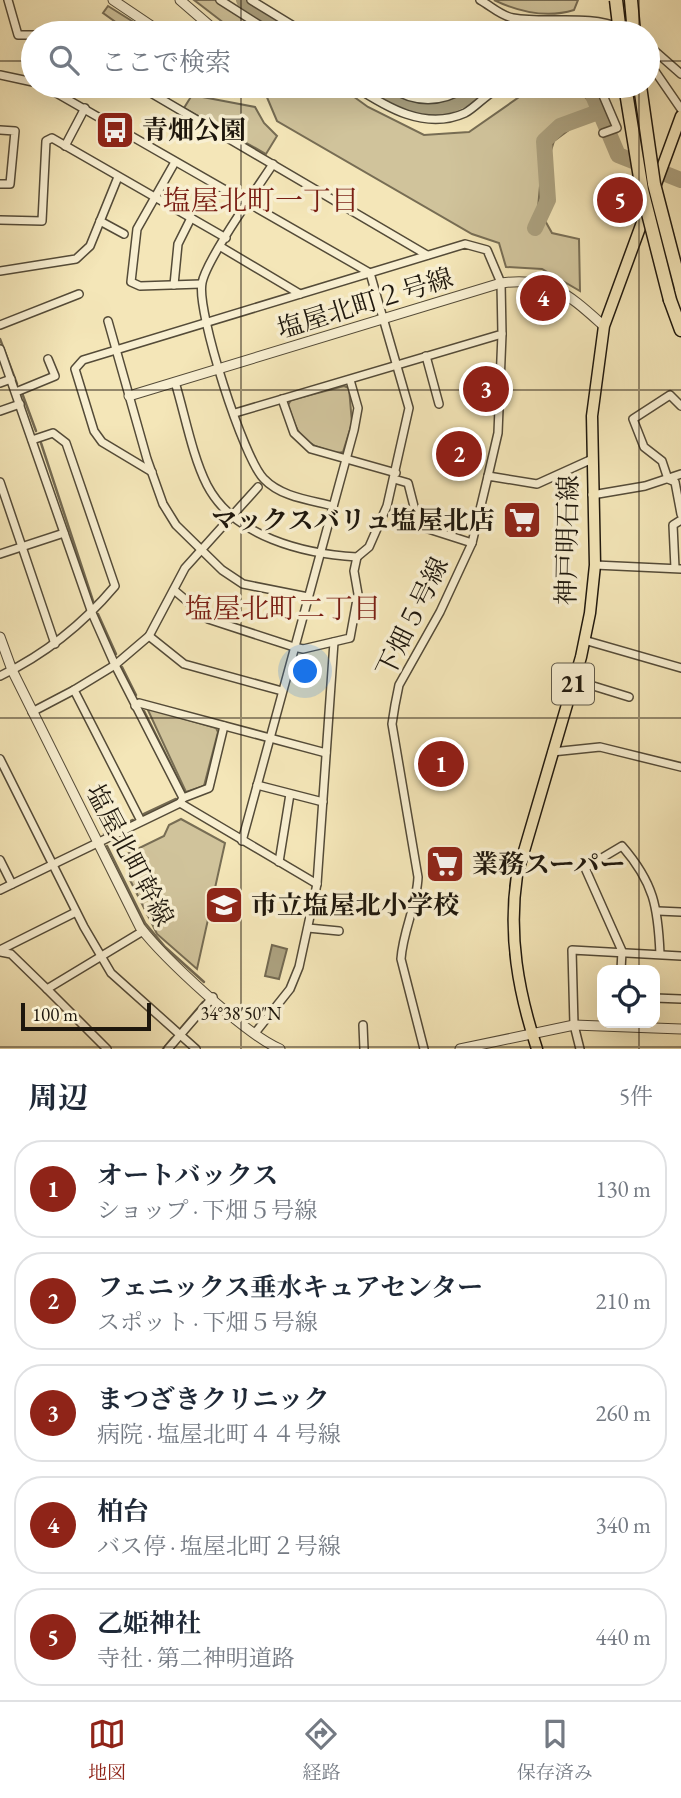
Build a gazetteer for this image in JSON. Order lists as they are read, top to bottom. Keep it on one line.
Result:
{"streets":{"main road":["神戸明石線","21"],"street":["塩屋北町２号線","下畑５号線","塩屋北町幹線"]},"crossings":[["塩屋北町２号線","神戸明石線"],["塩屋北町２号線","下畑５号線"]],"districts":["塩屋北町一丁目","塩屋北町二丁目"],"places":{"bus stop":["青畑公園"],"supermarket":["マックスバリュ塩屋北店","業務スーパー"],"school or university":["市立塩屋北小学校"]},"scale_bar":"100 m","page":{"search":"ここで検索","pins":["5","4","3","2","1"],"scale":"100 m","heading":["周辺","5件"],"list":[{"mark":"1","name":"オートバックス","note":"ショップ · 下畑５号線","value":"130 m"},{"mark":"2","name":"フェニックス垂水キュアセンター","note":"スポット · 下畑５号線","value":"210 m"},{"mark":"3","name":"まつざきクリニック","note":"病院 · 塩屋北町４４号線","value":"260 m"},{"mark":"4","name":"柏台","note":"バス停 · 塩屋北町２号線","value":"340 m"},{"mark":"5","name":"乙姫神社","note":"寺社 · 第二神明道路","value":"440 m"}],"nav":["地図","経路","保存済み"]},"coordinates":["34°38'50\"N"]}
